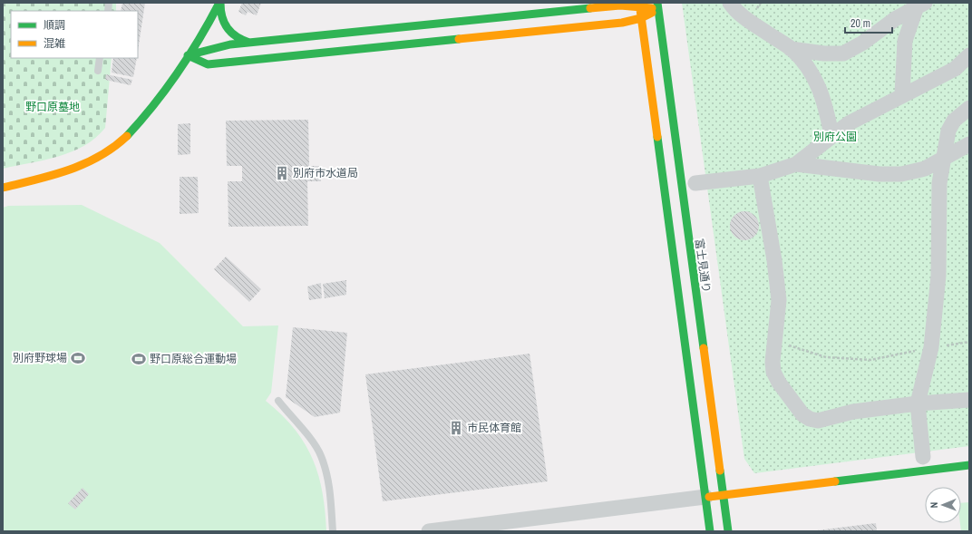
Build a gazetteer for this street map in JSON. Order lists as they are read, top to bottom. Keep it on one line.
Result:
{"streets":{"street":["富士見通り"]},"parks":["野口原墓地","別府公園"],"places":{"building":["別府市水道局","市民体育館"],"sports":["別府野球場","野口原総合運動場"]},"legend":["順調","混雑"],"scale_bar":"20 m","north":"left"}
